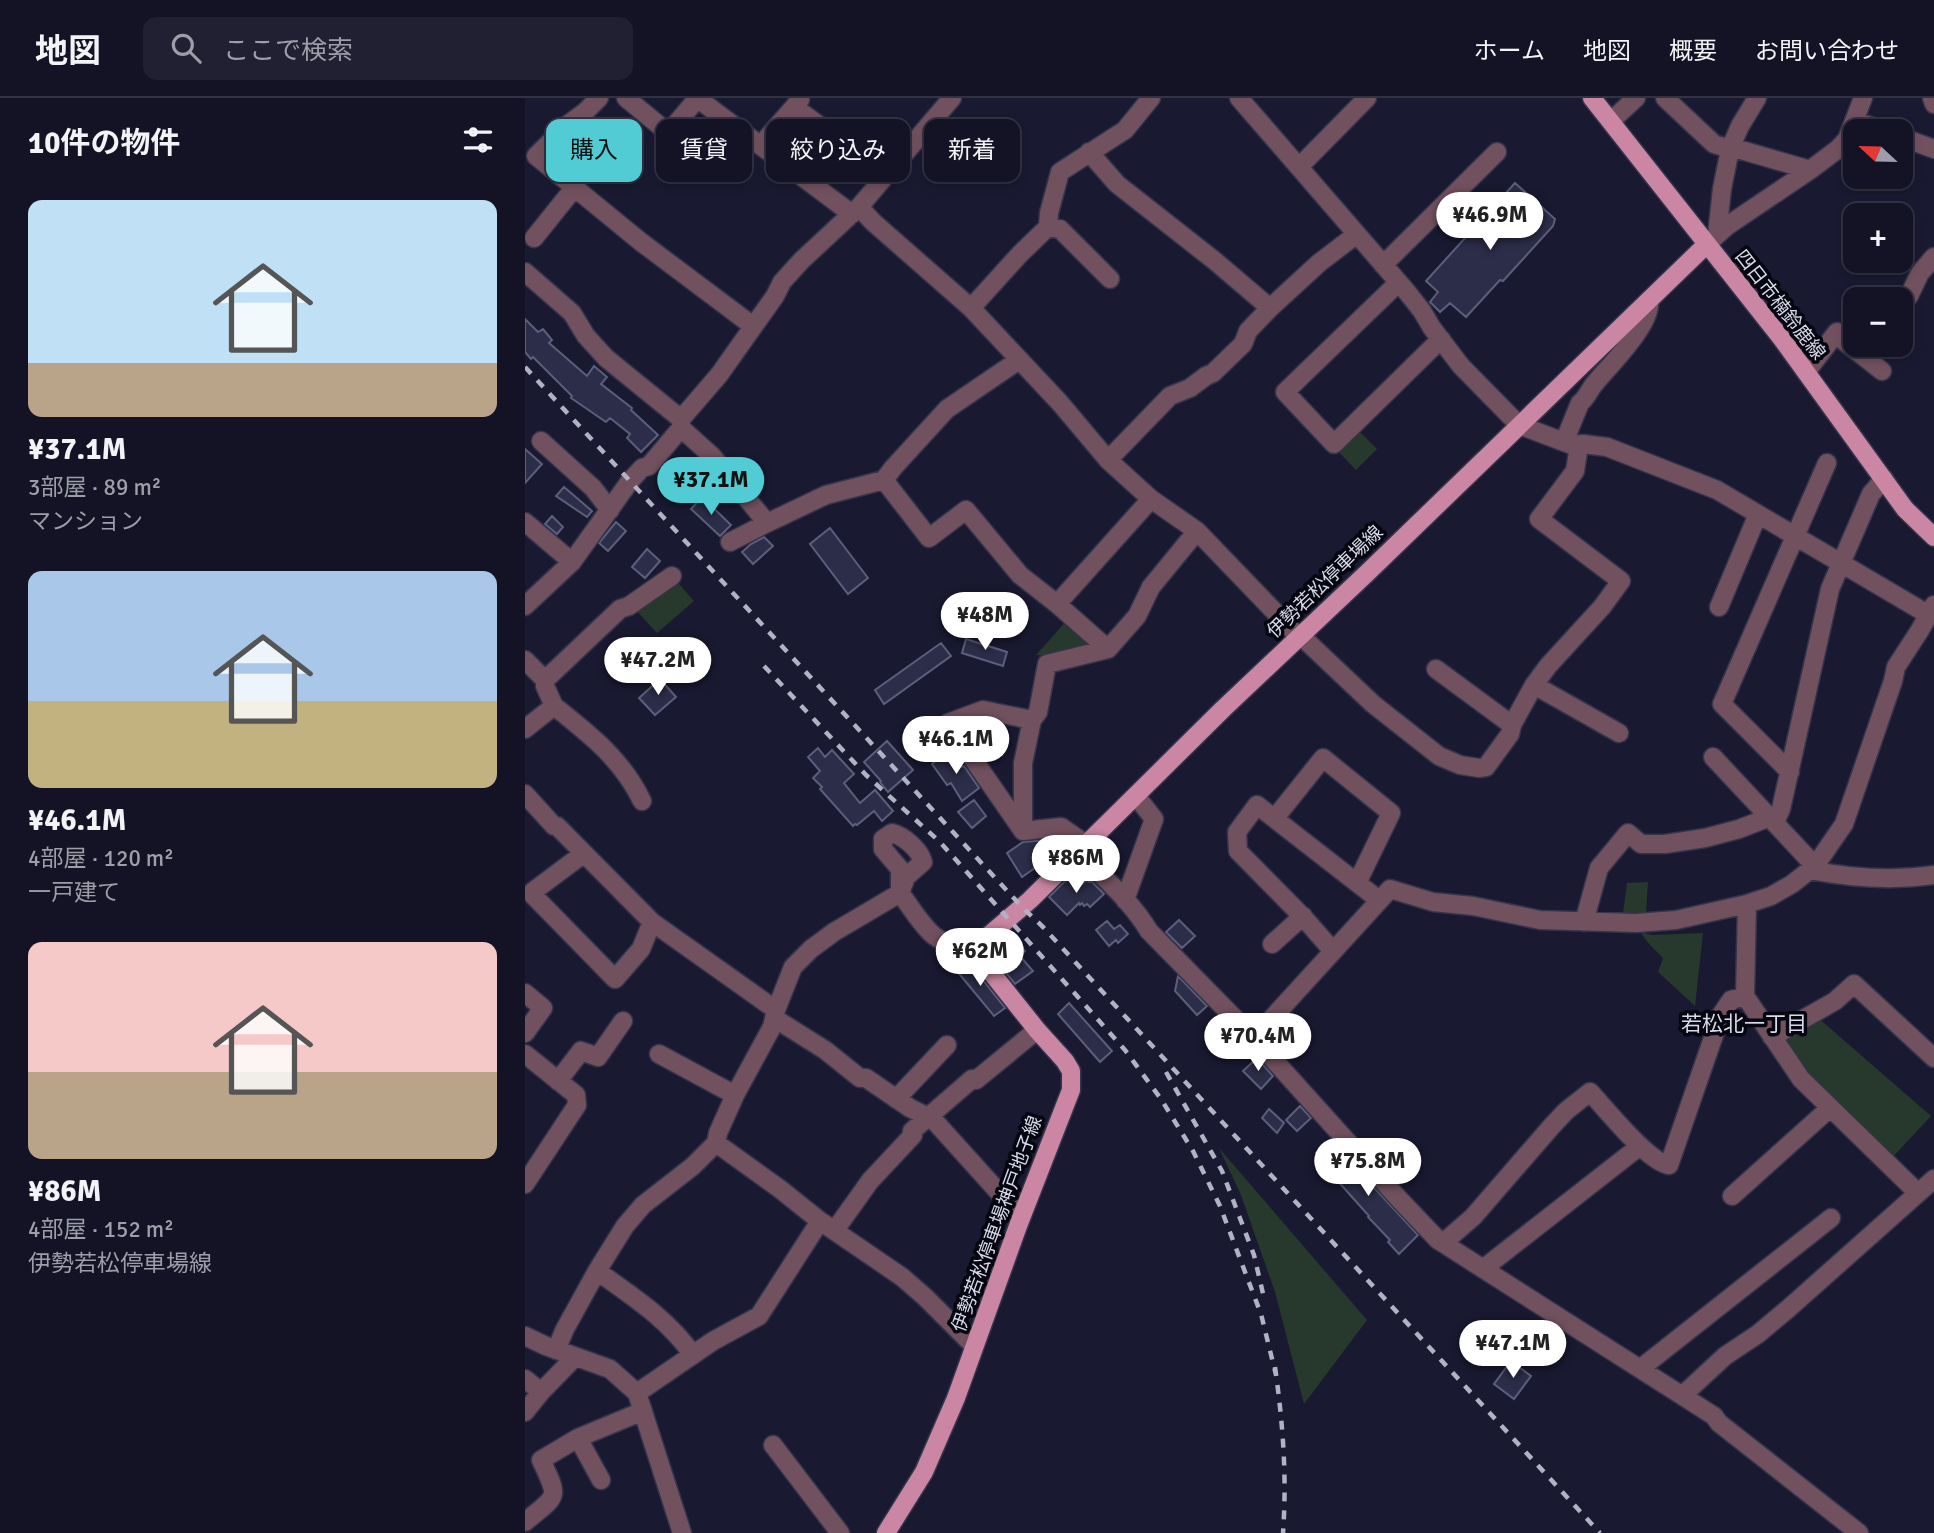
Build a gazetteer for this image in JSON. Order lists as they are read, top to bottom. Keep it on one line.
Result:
{"streets":{"main road":["四日市楠鈴鹿線","伊勢若松停車場線","伊勢若松停車場神戸地子線"]},"crossings":[["四日市楠鈴鹿線","伊勢若松停車場線"],["伊勢若松停車場線","伊勢若松停車場神戸地子線"]],"districts":["若松北一丁目"],"north":"left","page":{"header":"地図","search":"ここで検索","nav":["ホーム","地図","概要","お問い合わせ"],"heading":"10件の物件","map_buttons":["+","−"],"chip":["購入","賃貸","絞り込み","新着"],"list":[{"name":"¥37.1M","note":"3部屋 · 89 m² · マンション"},{"name":"¥46.1M","note":"4部屋 · 120 m² · 一戸建て"},{"name":"¥86M","note":"4部屋 · 152 m² · 伊勢若松停車場線"}],"price":["¥46.9M","¥37.1M","¥48M","¥47.2M","¥46.1M","¥86M","¥62M","¥70.4M","¥75.8M","¥47.1M"]}}
